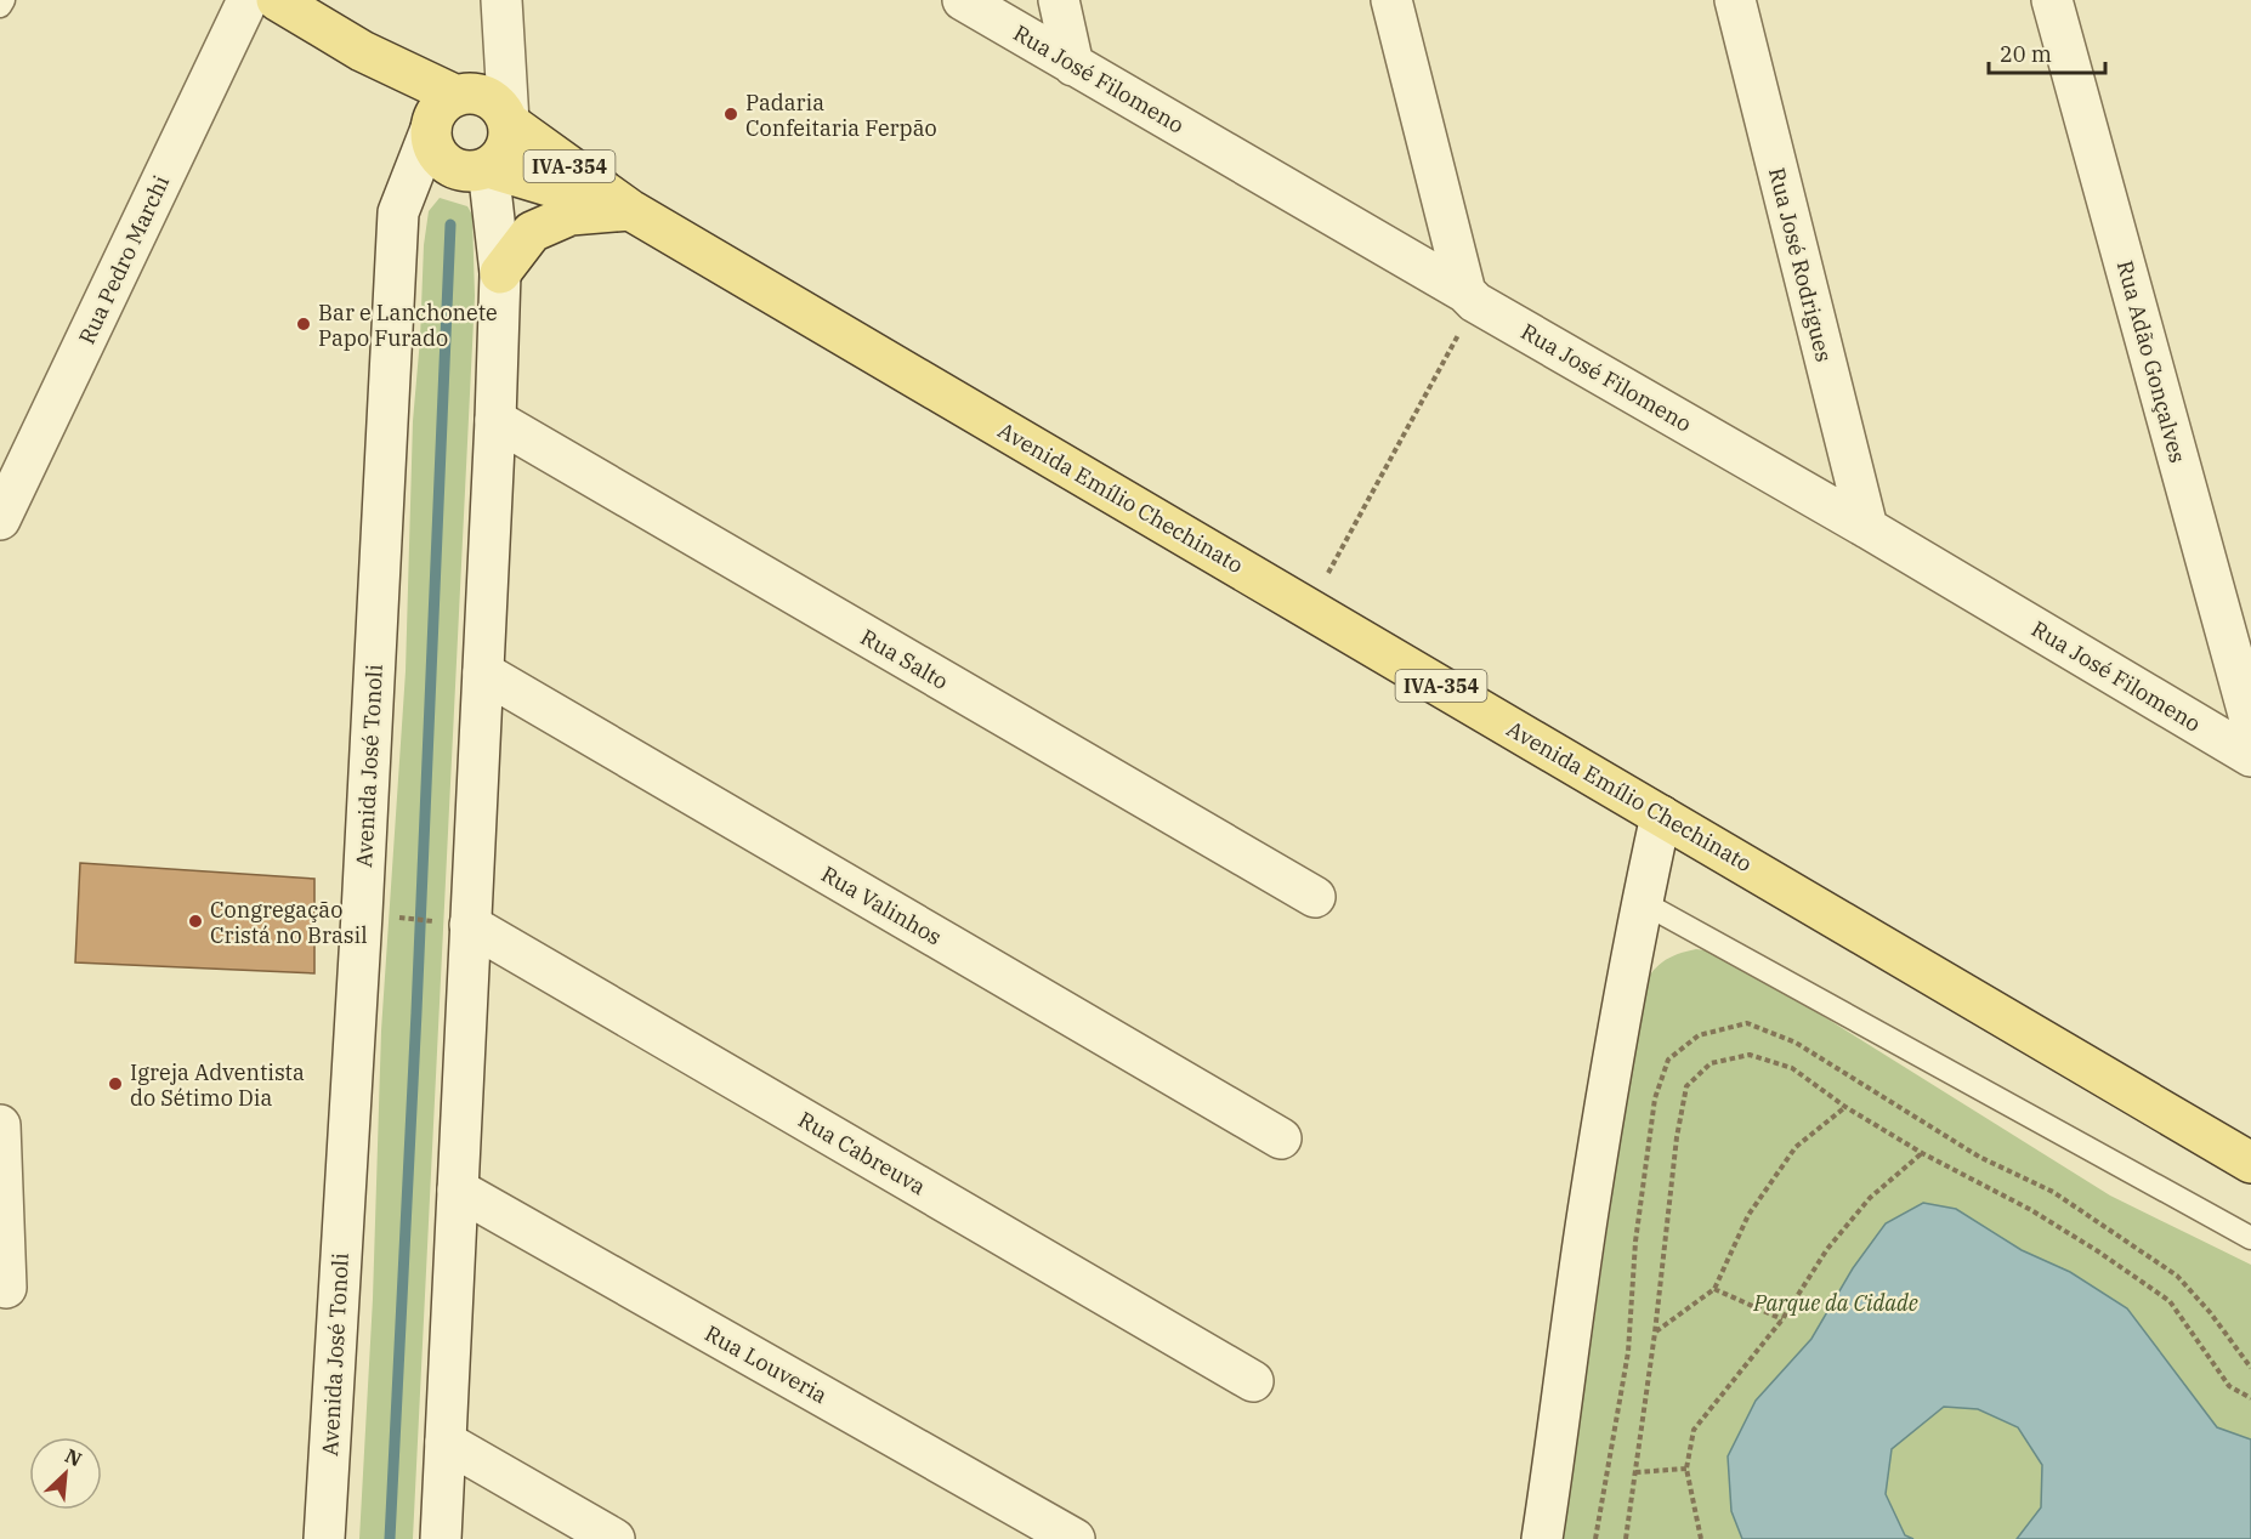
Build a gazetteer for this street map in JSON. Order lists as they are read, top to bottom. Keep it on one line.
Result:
{"streets":{"main road":["IVA-354","Avenida Emílio Chechinato"],"street":["Rua José Filomeno","Rua Pedro Marchi","Rua José Rodrigues","Rua Adão Gonçalves","Rua Salto","Avenida José Tonoli","Rua Valinhos","Rua Cabreuva","Rua Louveria"]},"crossings":[["Rua José Filomeno","Rua José Rodrigues"],["Avenida Emílio Chechinato","Avenida José Tonoli"]],"parks":["Parque da Cidade"],"places":["Padaria Confeitaria Ferpão","Bar e Lanchonete Papo Furado","Congregação Cristá no Brasil","Igreja Adventista do Sétimo Dia"],"scale_bar":"20 m","north":"top right"}
